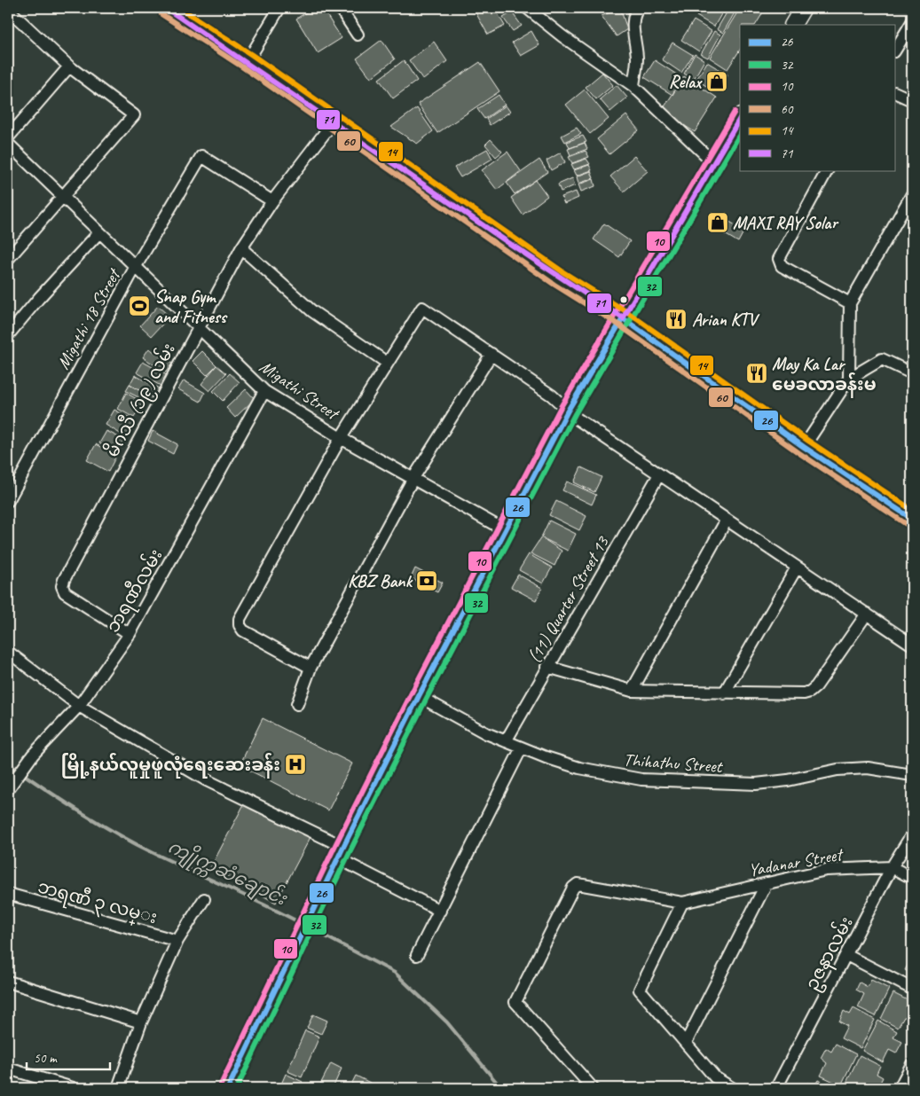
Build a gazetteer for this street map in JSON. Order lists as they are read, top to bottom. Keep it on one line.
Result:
{"streets":{"street":["Migathi 18 Street","Migathi Street","မိဂသီ (၁၉) လမ်း","ဘရဏီလမ်း","(11) Quarter Street 13","Thihathu Street","Yadanar Street","ဘရဏီ ၃ လမ္း","ဥဇနာလမ်း"]},"crossings":[["Migathi 18 Street","Migathi Street"],["Migathi 18 Street","မိဂသီ (၁၉) လမ်း"],["Migathi Street","မိဂသီ (၁၉) လမ်း"],["Migathi Street","ဘရဏီလမ်း"],["မိဂသီ (၁၉) လမ်း","ဘရဏီလမ်း"],["(11) Quarter Street 13","Thihathu Street"],["Yadanar Street","ဥဇနာလမ်း"]],"water":["ကျိုက္ကဆံချောင်း"],"places":{"shop":["Relax","MAXI RAY Solar"],"sports":["Snap Gym and Fitness"],"restaurant":["Arian KTV","May Ka Lar မေခလာခန်းမ"],"bank":["KBZ Bank"],"hospital":["မြို့နယ်လူမှုဖူလုံရေးဆေးခန်း"]},"lines":["transit line 14","transit line 71","transit line 60","transit line 10","transit line 32","transit line 26"],"legend":["26","32","10","60","14","71"],"scale_bar":"50 m"}
